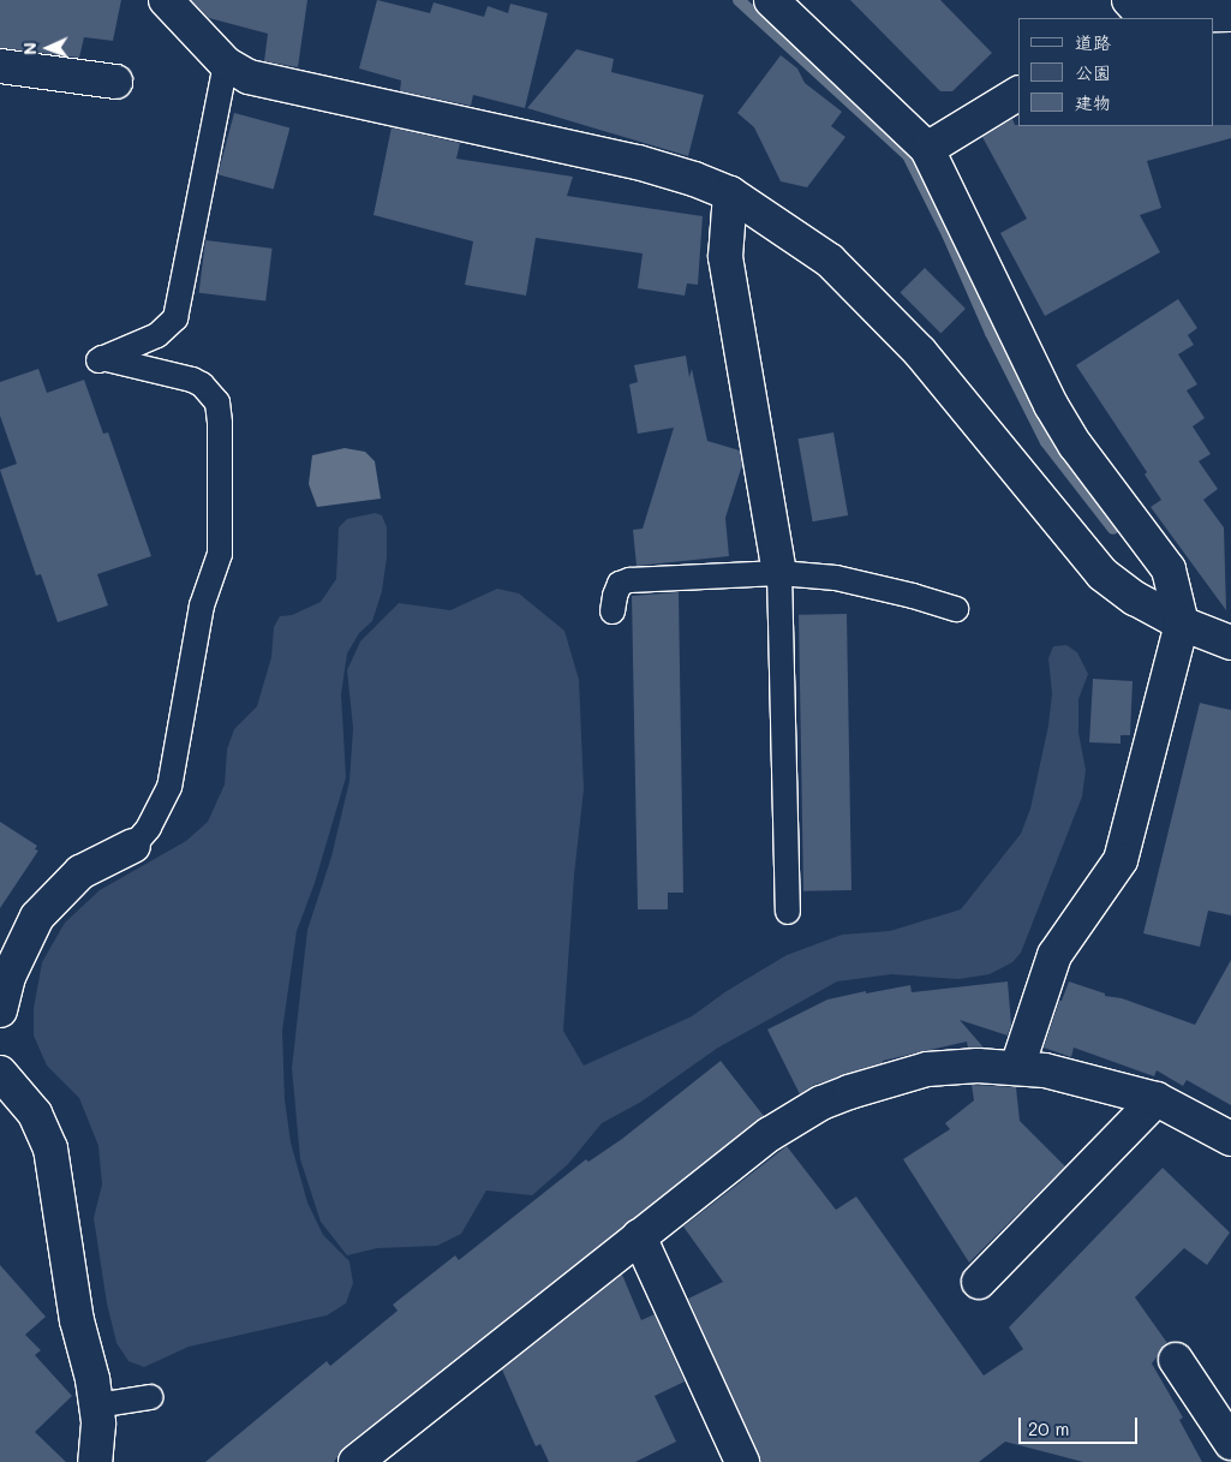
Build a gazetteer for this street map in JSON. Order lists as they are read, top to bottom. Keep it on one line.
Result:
{"legend":["道路","公園","建物"],"scale_bar":"20 m","north":"left"}
